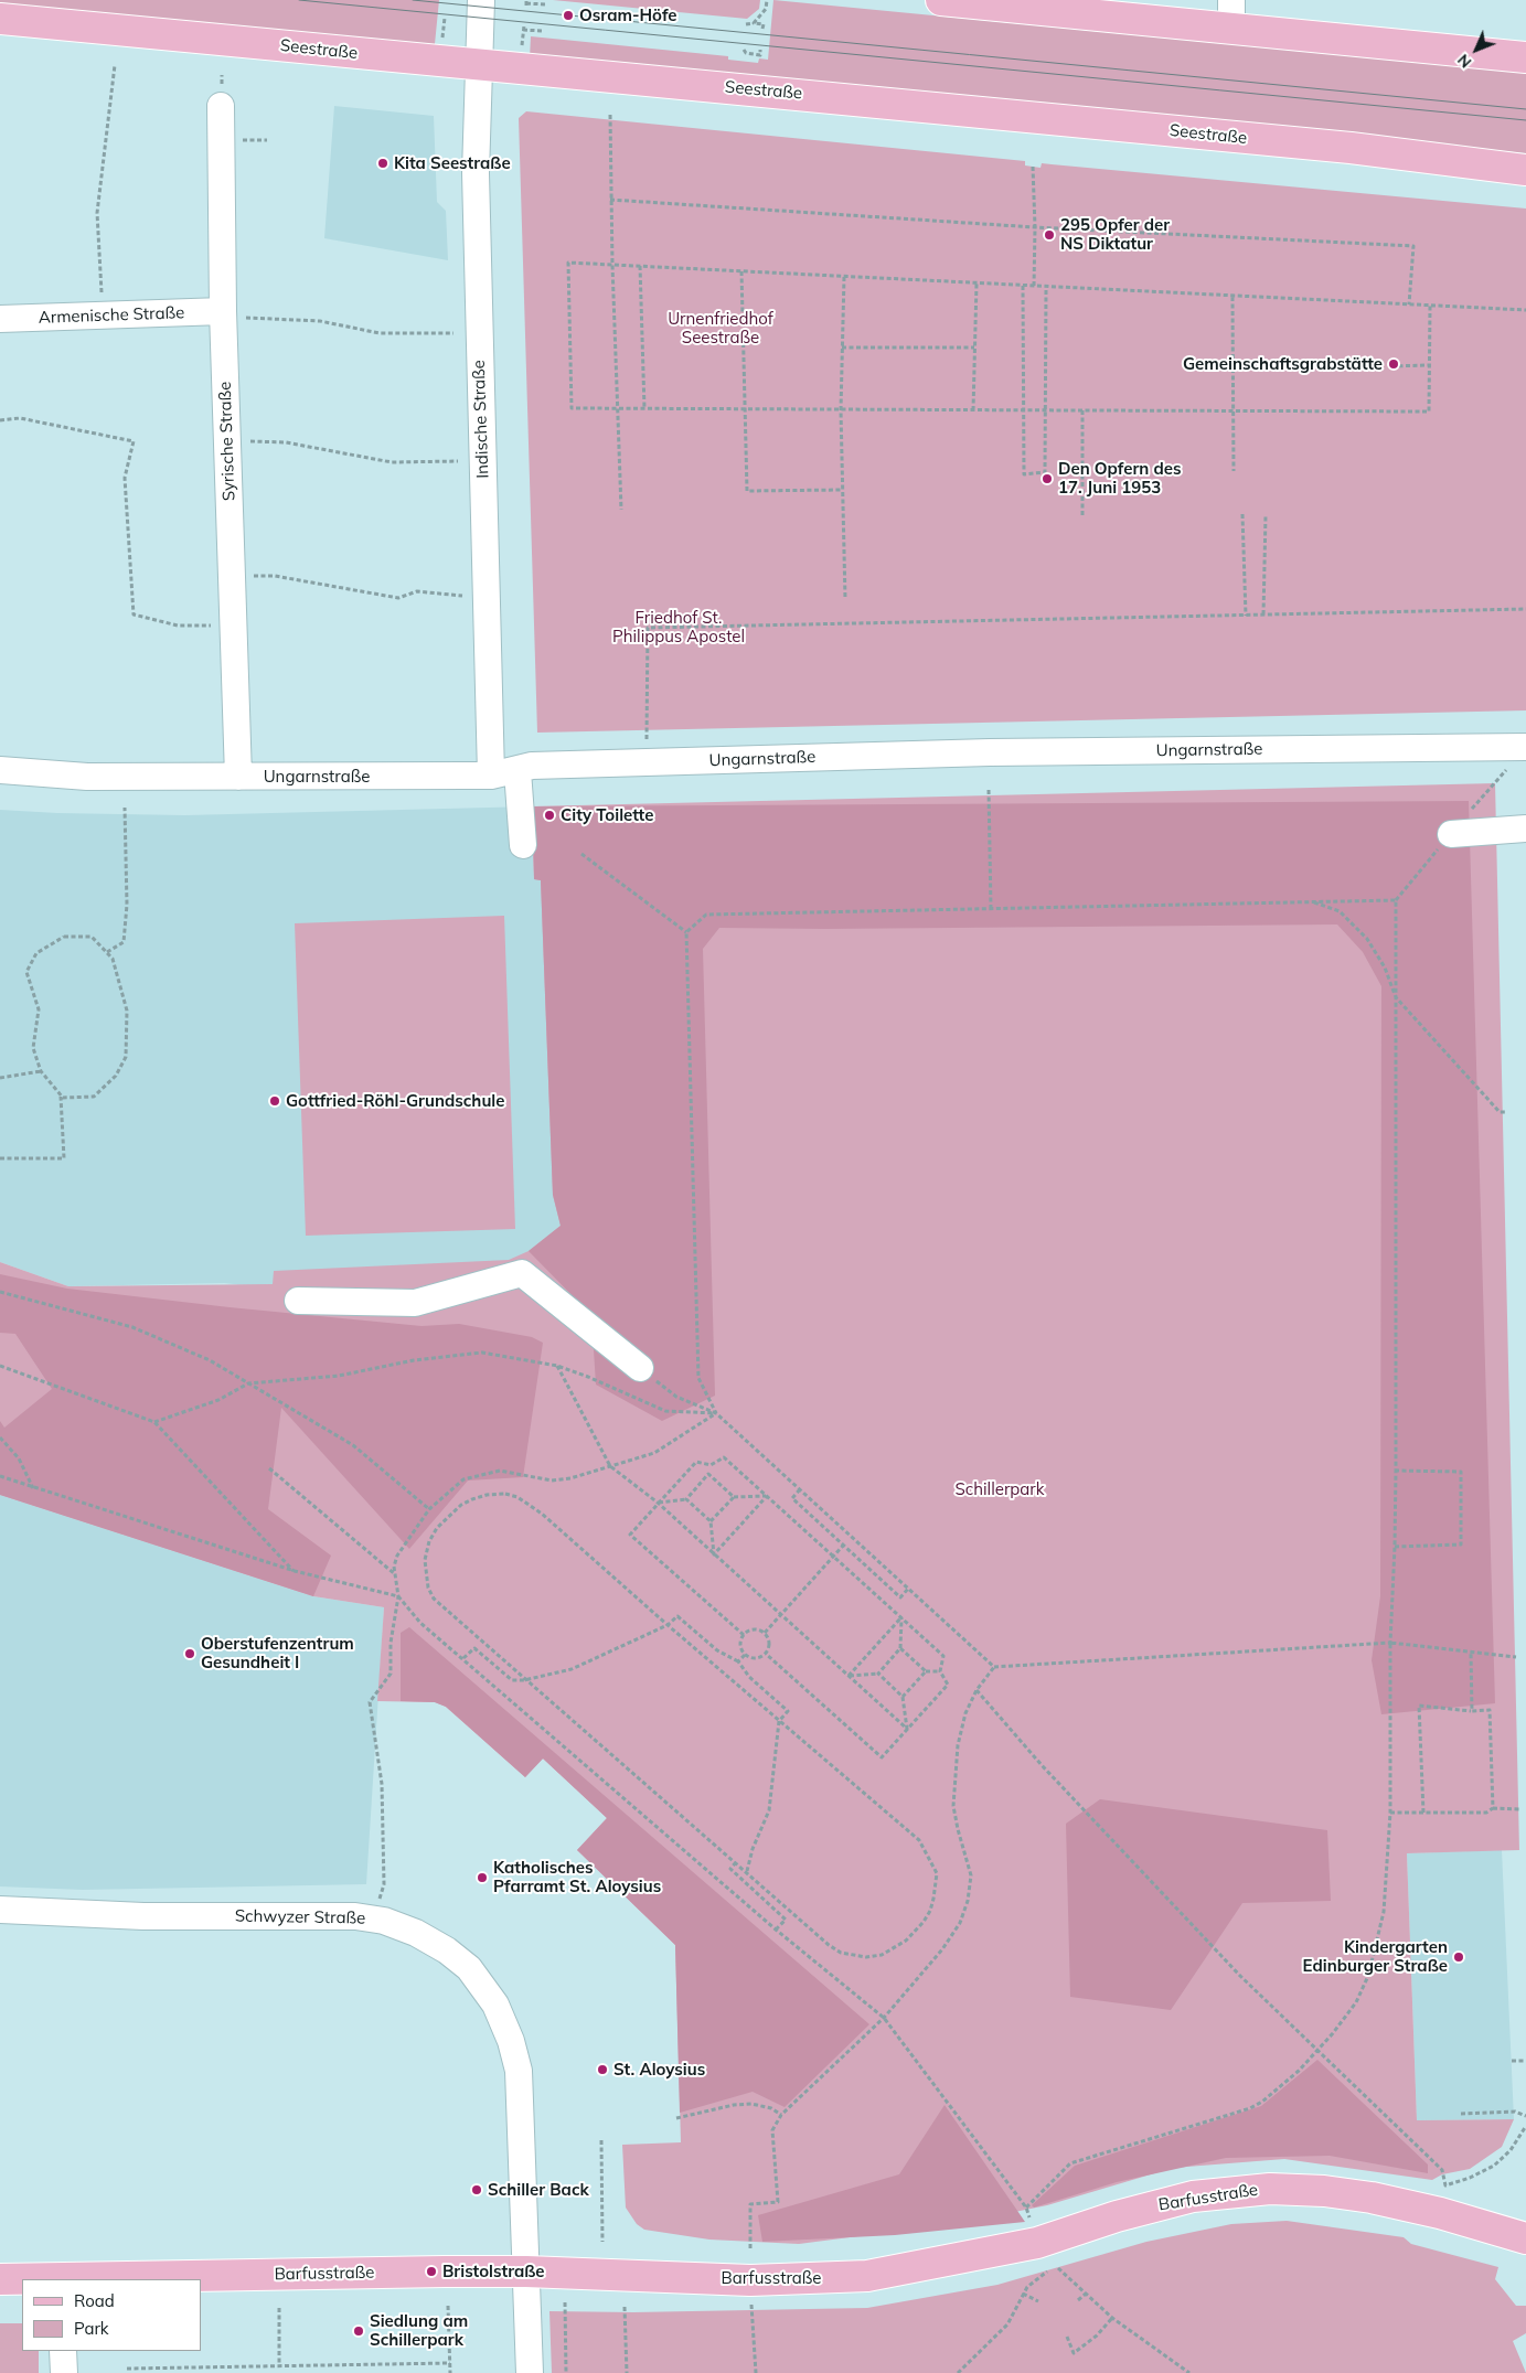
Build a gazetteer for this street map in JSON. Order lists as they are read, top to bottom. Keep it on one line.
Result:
{"streets":{"main road":["Seestraße","Barfusstraße"],"street":["Armenische Straße","Indische Straße","Syrische Straße","Ungarnstraße","Schwyzer Straße"]},"crossings":[["Seestraße","Indische Straße"],["Armenische Straße","Syrische Straße"],["Indische Straße","Ungarnstraße"],["Syrische Straße","Ungarnstraße"],["Schwyzer Straße","Barfusstraße"]],"parks":["Urnenfriedhof Seestraße","Friedhof St. Philippus Apostel","Schillerpark"],"places":["Osram-Höfe","Kita Seestraße","295 Opfer der NS Diktatur","Gemeinschaftsgrabstätte","Den Opfern des 17. Juni 1953","City Toilette","Gottfried-Röhl-Grundschule","Oberstufenzentrum Gesundheit I","Katholisches Pfarramt St. Aloysius","Kindergarten Edinburger Straße","St. Aloysius","Schiller Back","Bristolstraße","Siedlung am Schillerpark"],"legend":["Road","Park"],"north":"bottom left"}
